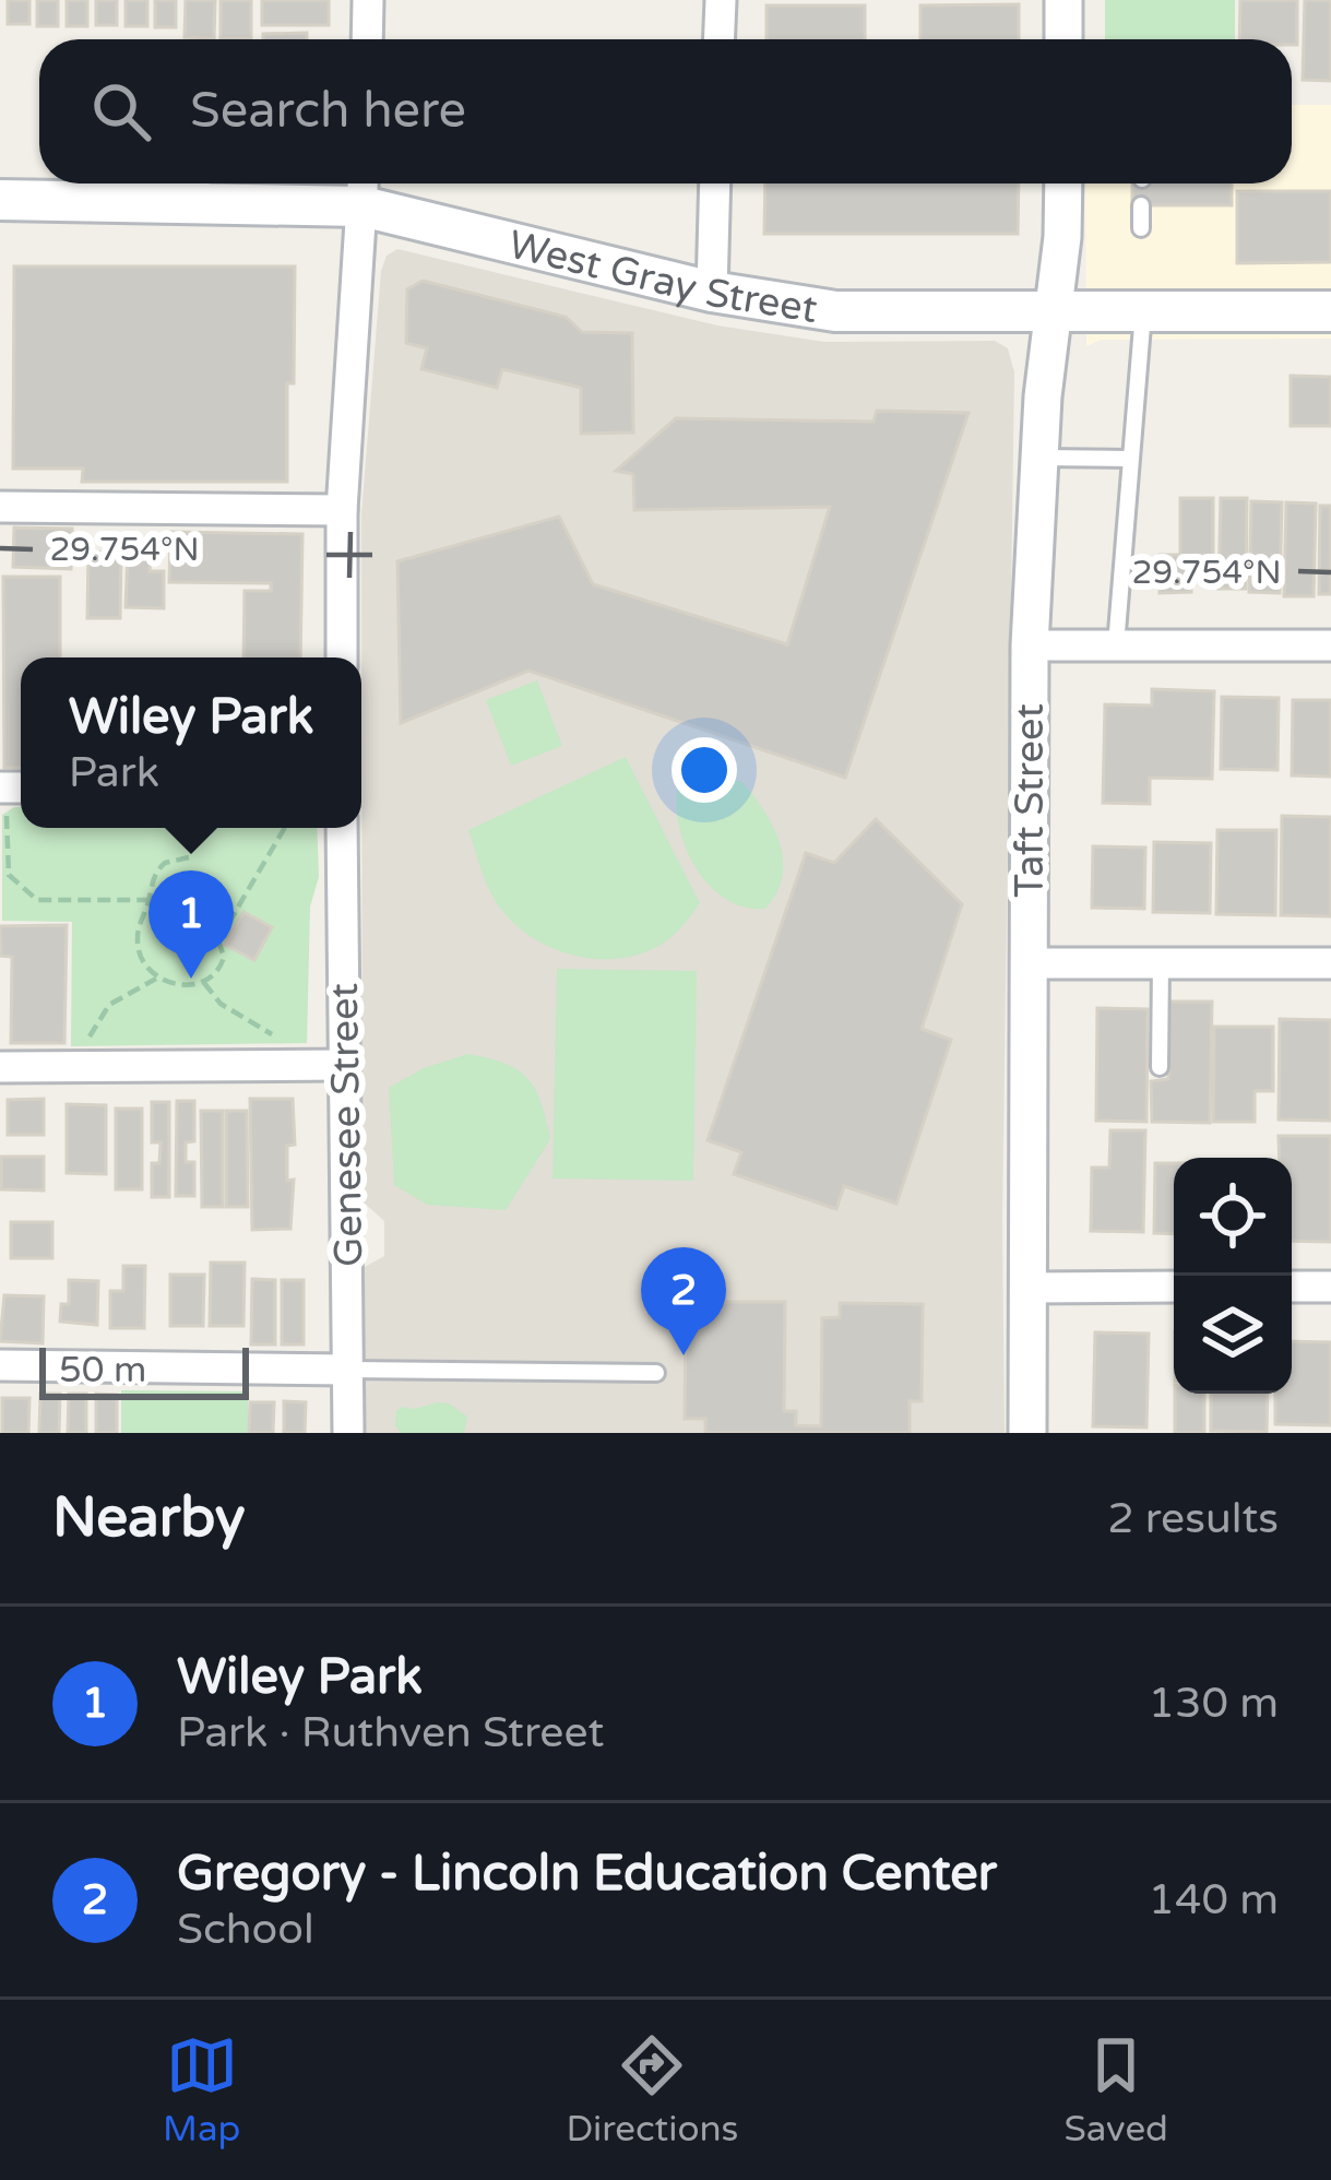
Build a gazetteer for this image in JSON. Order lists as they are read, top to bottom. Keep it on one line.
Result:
{"streets":{"main road":["West Gray Street"],"street":["Taft Street","Genesee Street"]},"crossings":[["West Gray Street","Taft Street"]],"scale_bar":"50 m","page":{"search":"Search here","popup":["Wiley Park","Park"],"pins":["1","2"],"scale":"50 m","heading":["Nearby","2 results"],"list":[{"mark":"1","name":"Wiley Park","note":"Park · Ruthven Street","value":"130 m"},{"mark":"2","name":"Gregory - Lincoln Education Center","note":"School","value":"140 m"}],"nav":["Map","Directions","Saved"]},"coordinates":["29.754°N"]}
